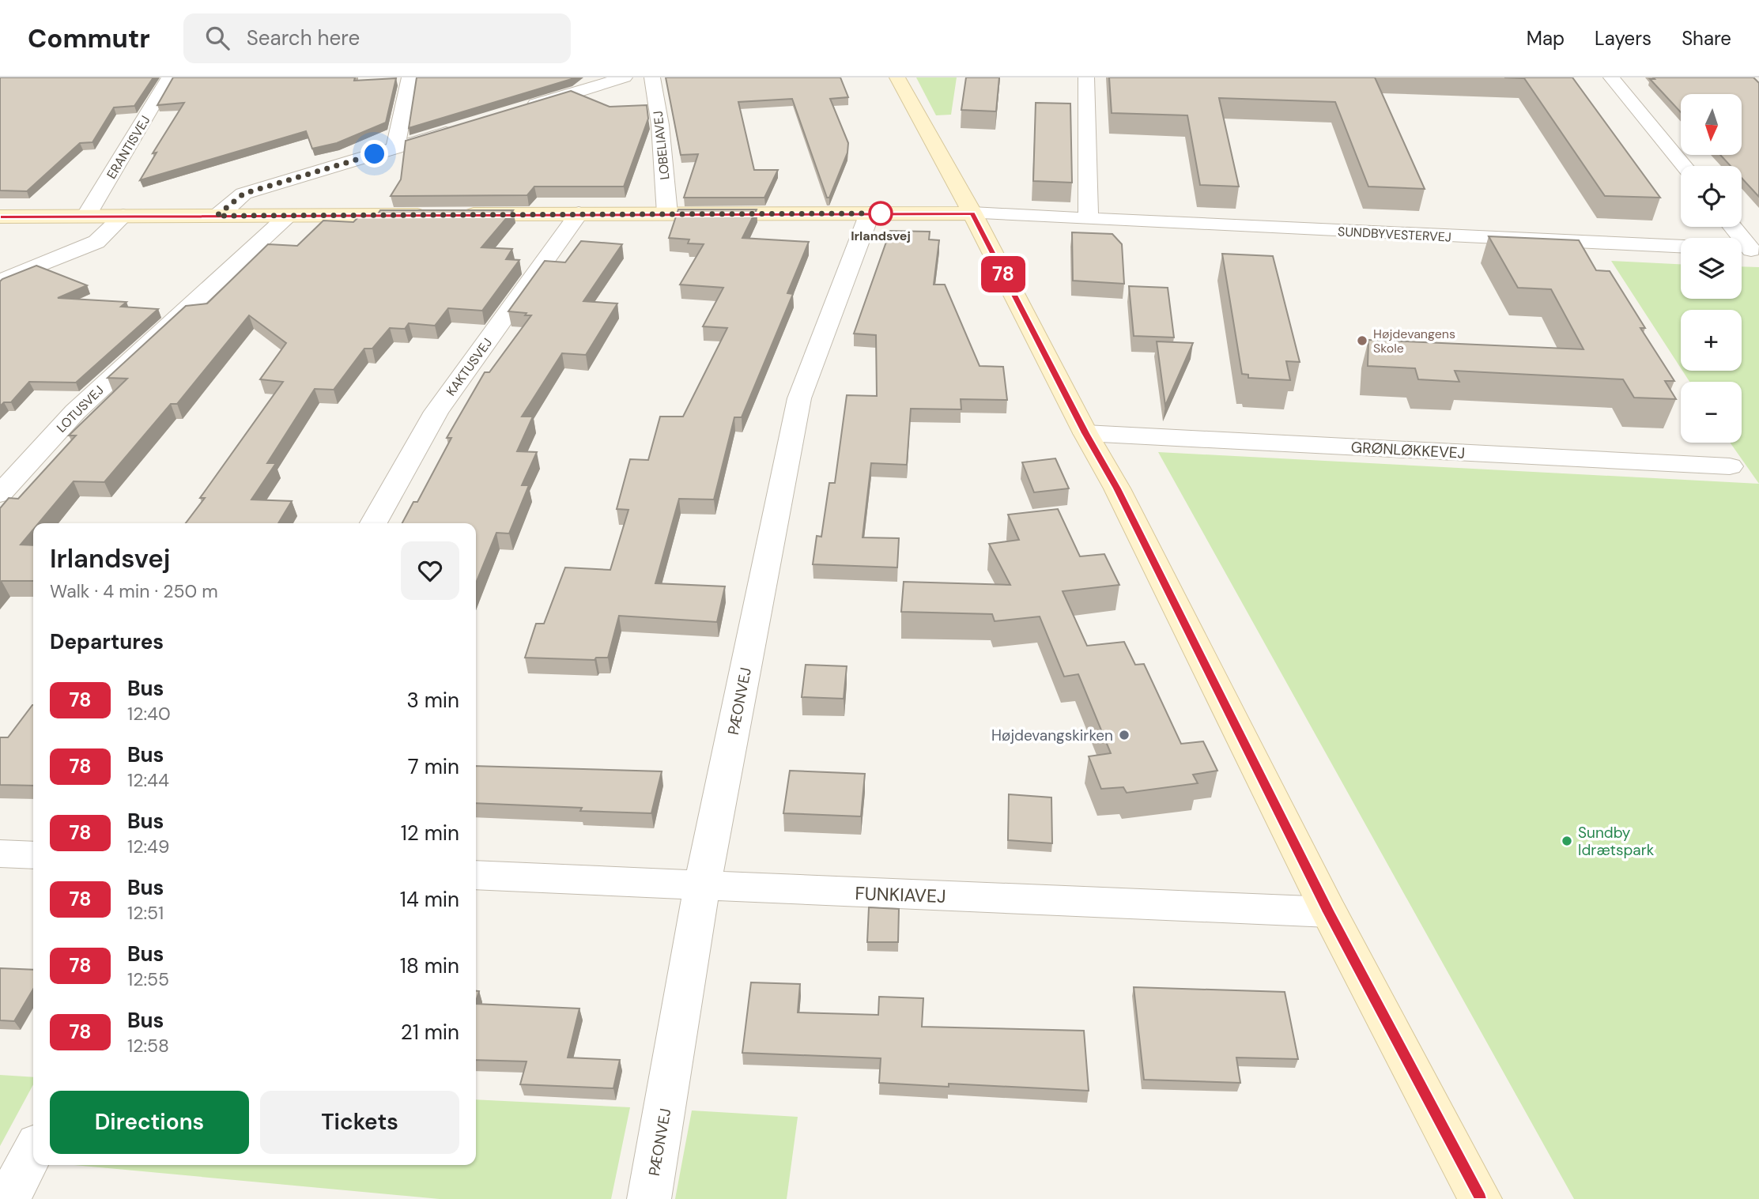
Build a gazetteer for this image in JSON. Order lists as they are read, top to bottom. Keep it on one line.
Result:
{"streets":{"street":["LOBELIAVEJ","ERANTISVEJ","SUNDBYVESTERVEJ","KAKTUSVEJ","LOTUSVEJ","GRØNLØKKEVEJ","PÆONVEJ","FUNKIAVEJ"]},"crossings":[["LOBELIAVEJ","SUNDBYVESTERVEJ"],["ERANTISVEJ","SUNDBYVESTERVEJ"],["SUNDBYVESTERVEJ","KAKTUSVEJ"],["SUNDBYVESTERVEJ","LOTUSVEJ"],["SUNDBYVESTERVEJ","PÆONVEJ"],["PÆONVEJ","FUNKIAVEJ"]],"places":["Irlandsvej","Højdevangens Skole","Højdevangskirken","Sundby Idrætspark"],"lines":["bus line 78"],"north":"bottom","page":{"header":"Commutr","search":"Search here","nav":["Map","Layers","Share"],"on_map":"78","map_buttons":["+","−"],"heading":[["Irlandsvej","Walk · 4 min · 250 m"],"Departures"],"list":[{"mark":"78","name":"Bus","note":"12:40","value":"3 min"},{"mark":"78","name":"Bus","note":"12:44","value":"7 min"},{"mark":"78","name":"Bus","note":"12:49","value":"12 min"},{"mark":"78","name":"Bus","note":"12:51","value":"14 min"},{"mark":"78","name":"Bus","note":"12:55","value":"18 min"},{"mark":"78","name":"Bus","note":"12:58","value":"21 min"}],"buttons":["Directions","Tickets"]}}
